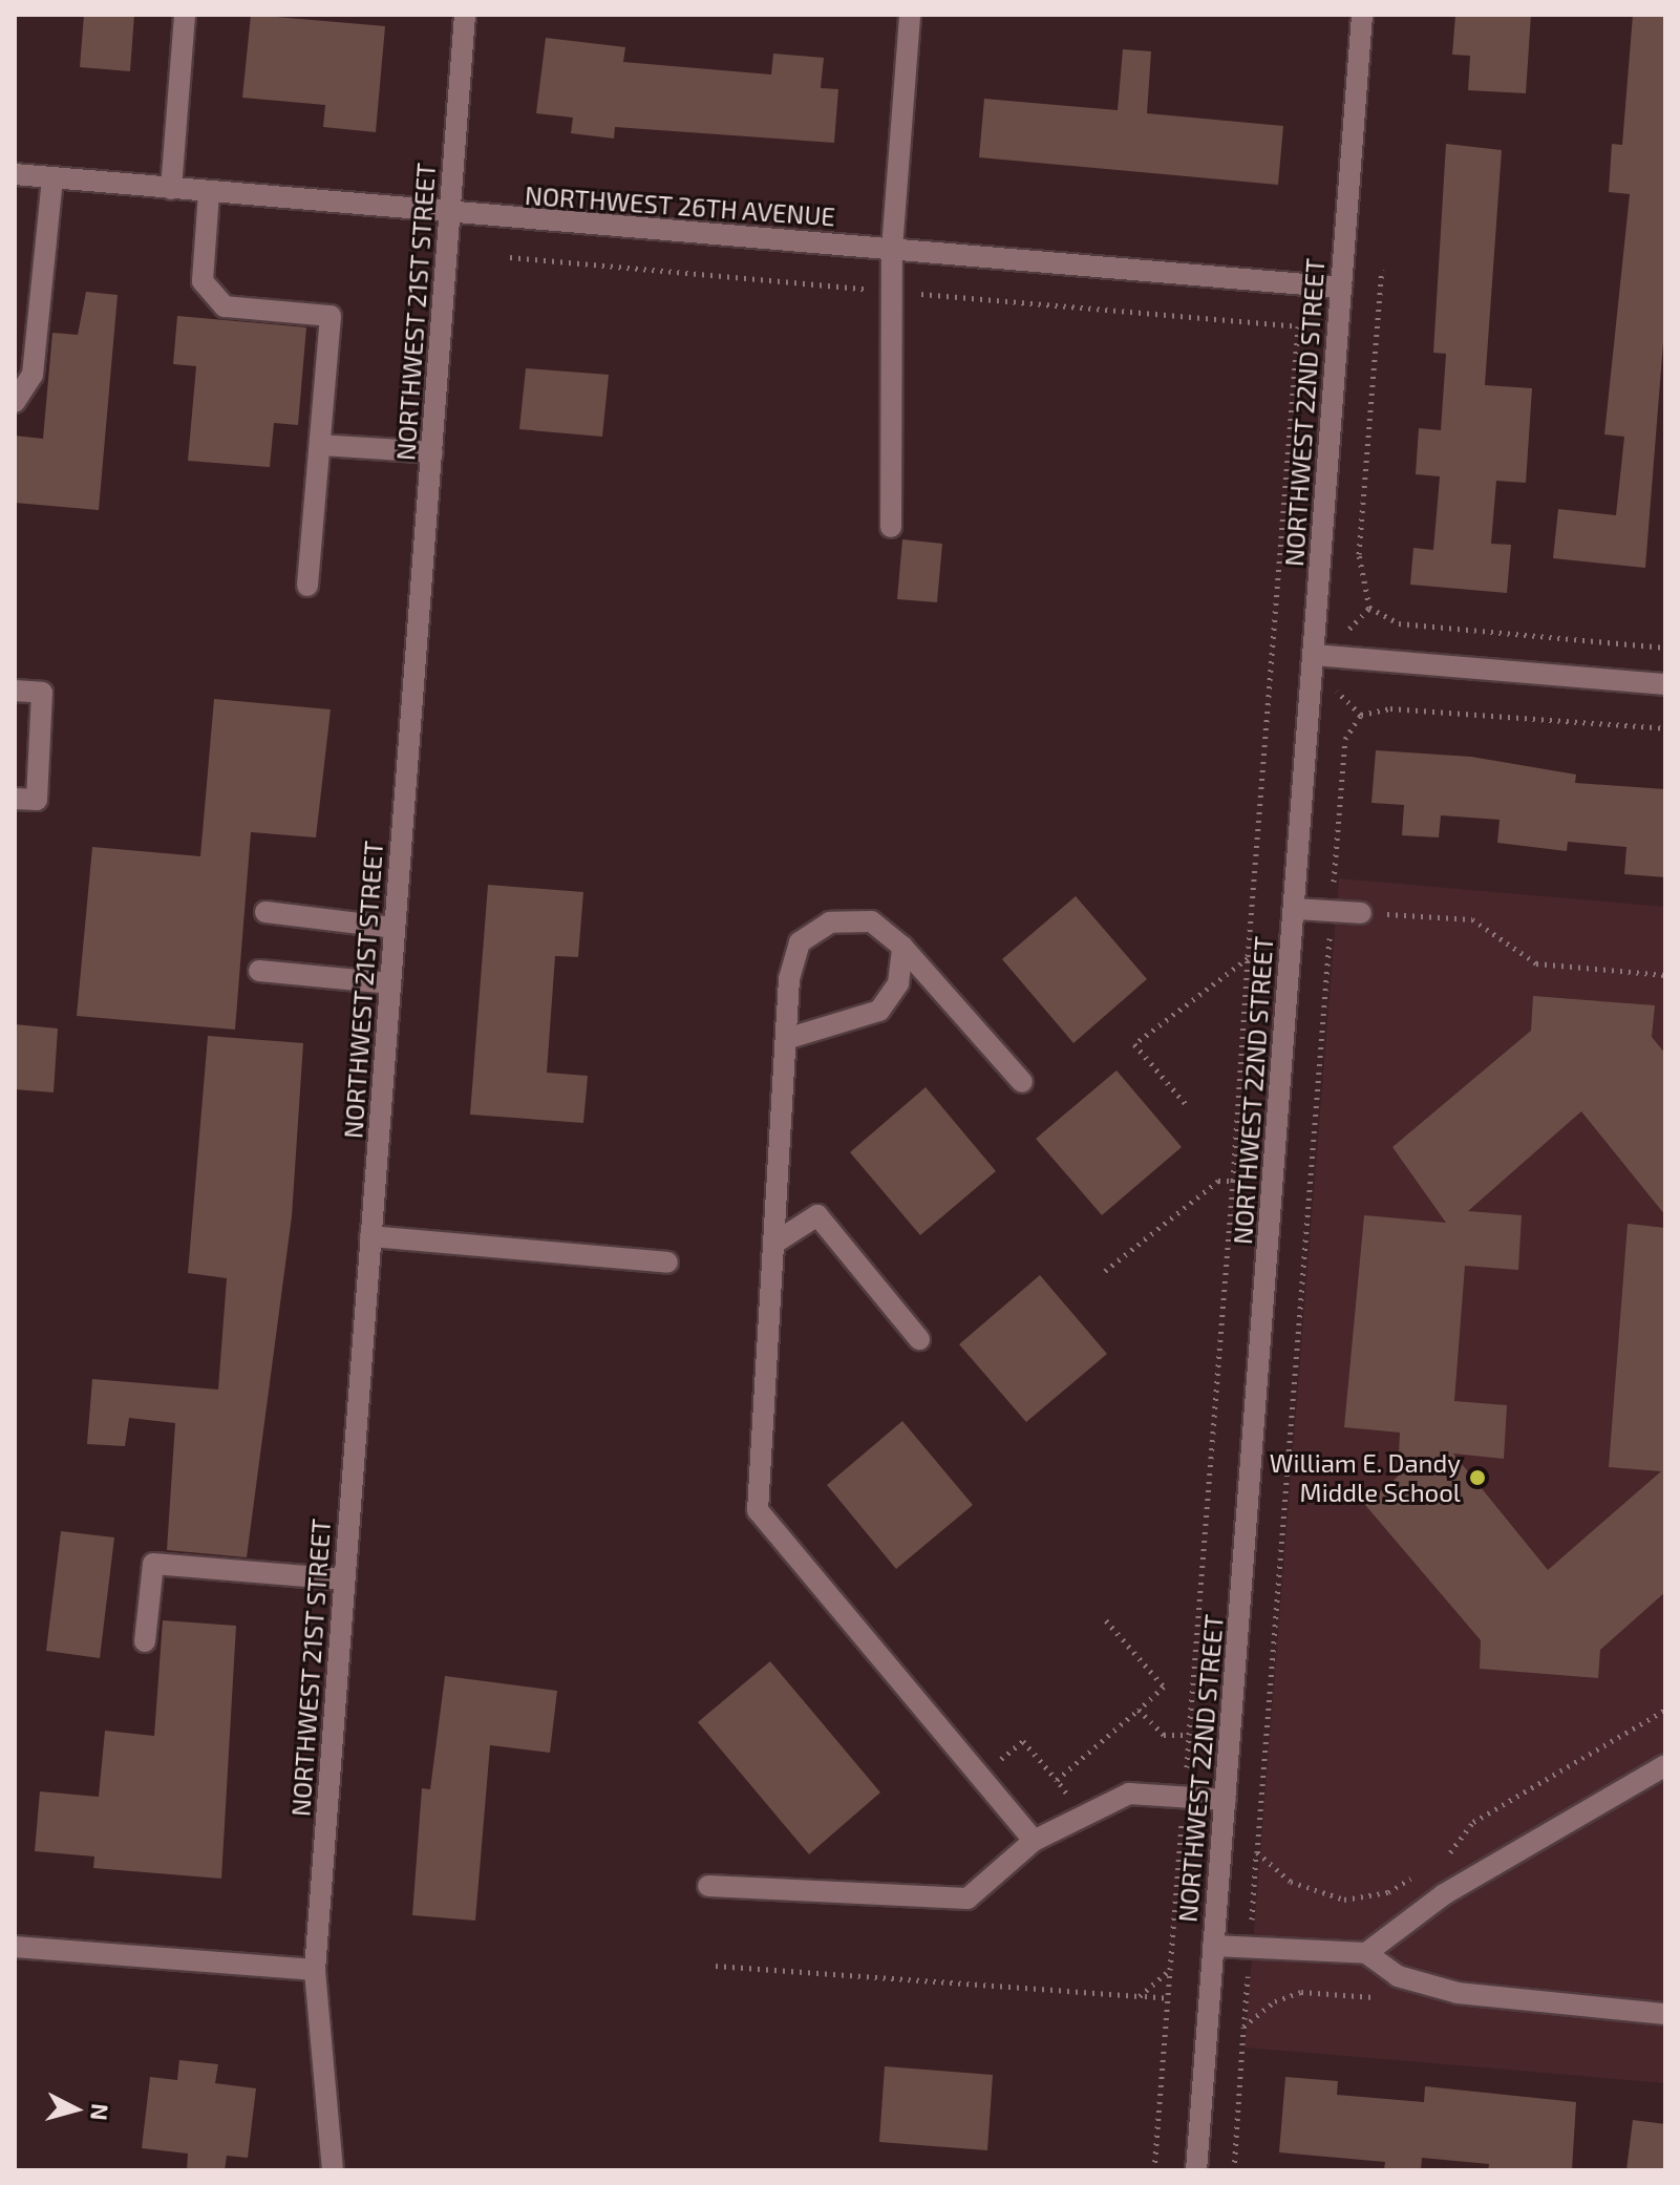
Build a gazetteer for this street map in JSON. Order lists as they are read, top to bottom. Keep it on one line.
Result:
{"streets":{"street":["NORTHWEST 26TH AVENUE","NORTHWEST 21ST STREET","NORTHWEST 22ND STREET"]},"crossings":[["NORTHWEST 26TH AVENUE","NORTHWEST 21ST STREET"],["NORTHWEST 26TH AVENUE","NORTHWEST 22ND STREET"]],"places":["William E. Dandy Middle School"],"north":"right"}
